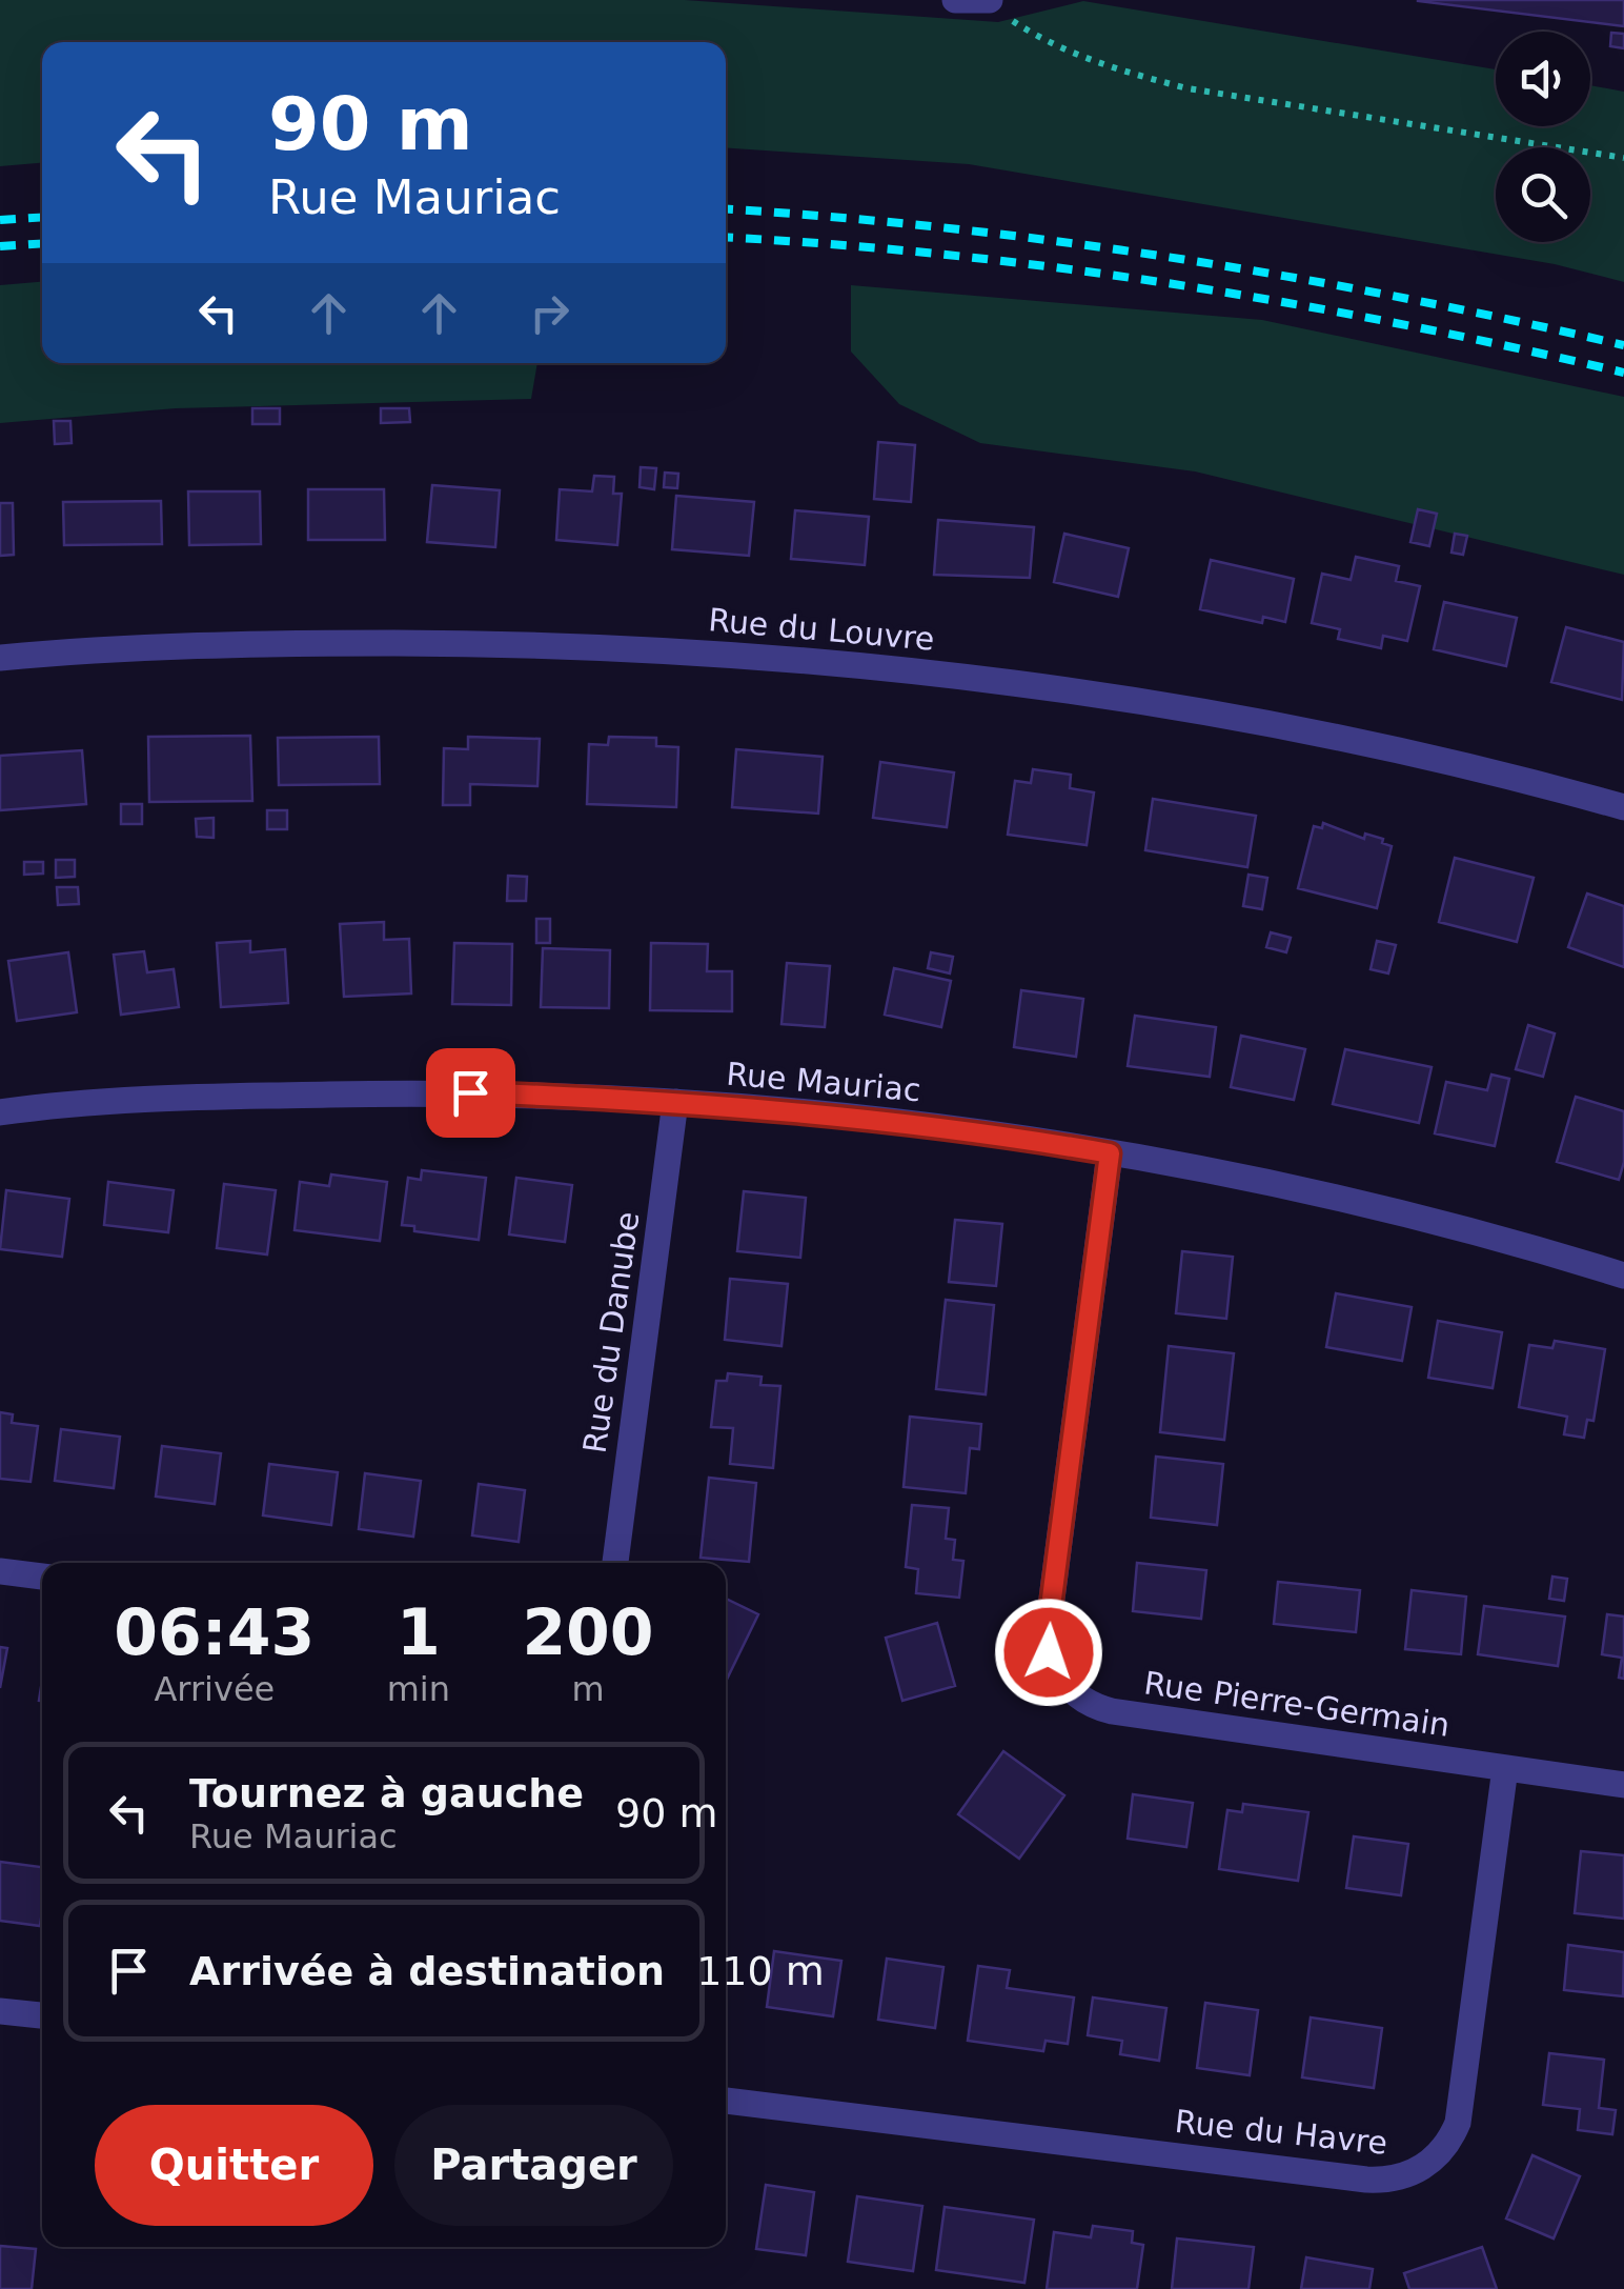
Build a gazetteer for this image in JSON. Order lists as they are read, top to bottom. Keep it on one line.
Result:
{"streets":{"street":["Rue du Louvre","Rue Mauriac","Rue du Danube","Rue Pierre-Germain","Rue du Havre"]},"crossings":[["Rue Mauriac","Rue du Danube"],["Rue Mauriac","Rue Pierre-Germain"],["Rue Pierre-Germain","Rue du Havre"]],"page":{"turn":["90 m","Rue Mauriac"],"eta":["06:43","Arrivée","1","min","200","m"],"list":[{"name":"Tournez à gauche","note":"Rue Mauriac","value":"90 m"},{"name":"Arrivée à destination","value":"110 m"}],"buttons":["Quitter","Partager"]}}
